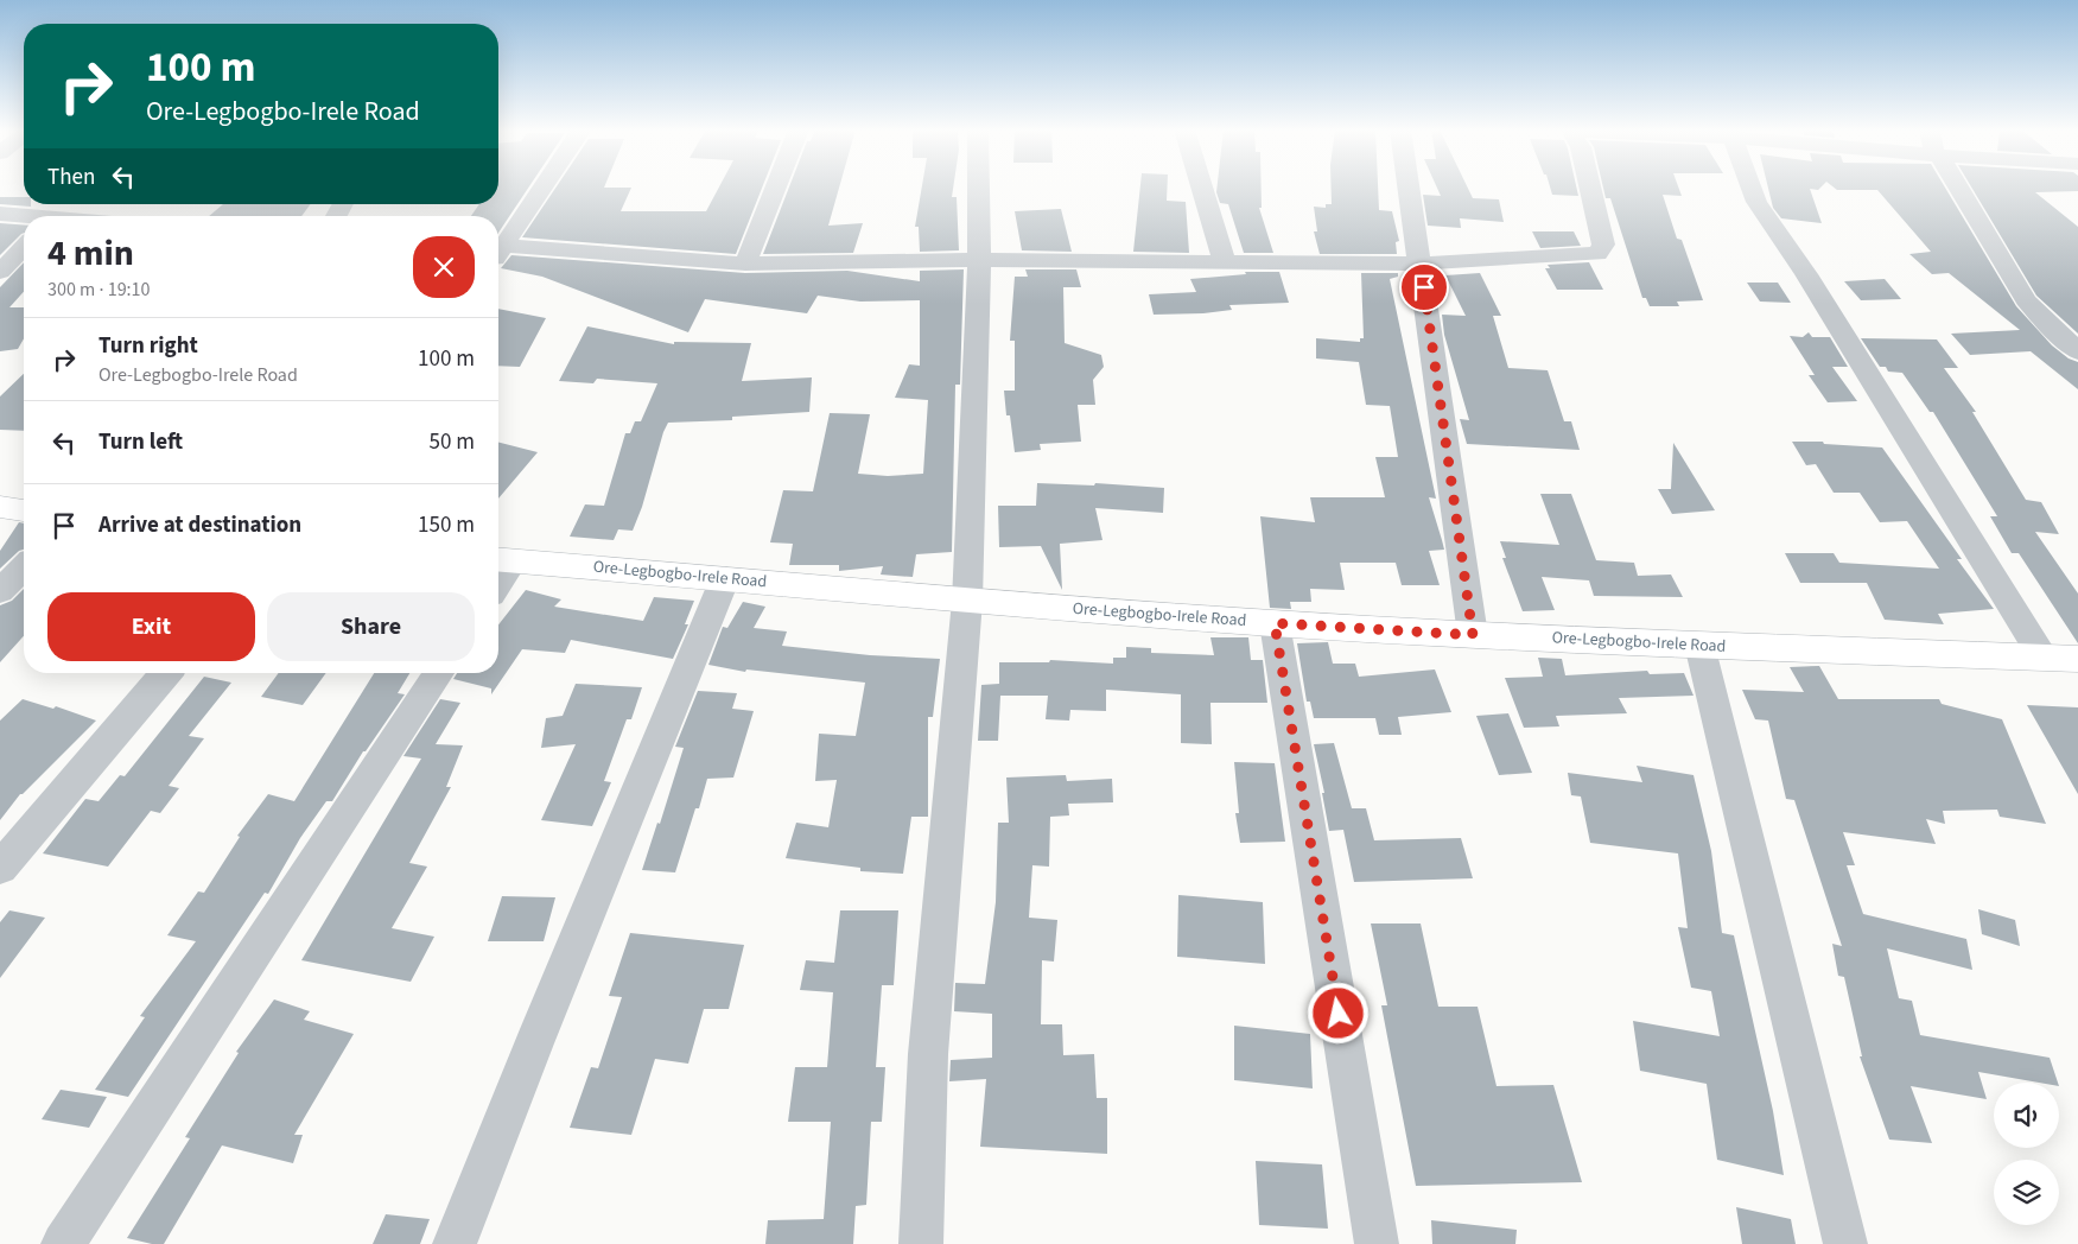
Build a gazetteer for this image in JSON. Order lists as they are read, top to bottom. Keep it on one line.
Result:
{"streets":{"main road":["Ore-Legbogbo-Irele Road"]},"page":{"turn":["100 m","Ore-Legbogbo-Irele Road"],"then":"Then","heading":["4 min","300 m · 19:10"],"list":[{"name":"Turn right","note":"Ore-Legbogbo-Irele Road","value":"100 m"},{"name":"Turn left","value":"50 m"},{"name":"Arrive at destination","value":"150 m"}],"buttons":["Exit","Share"]}}
